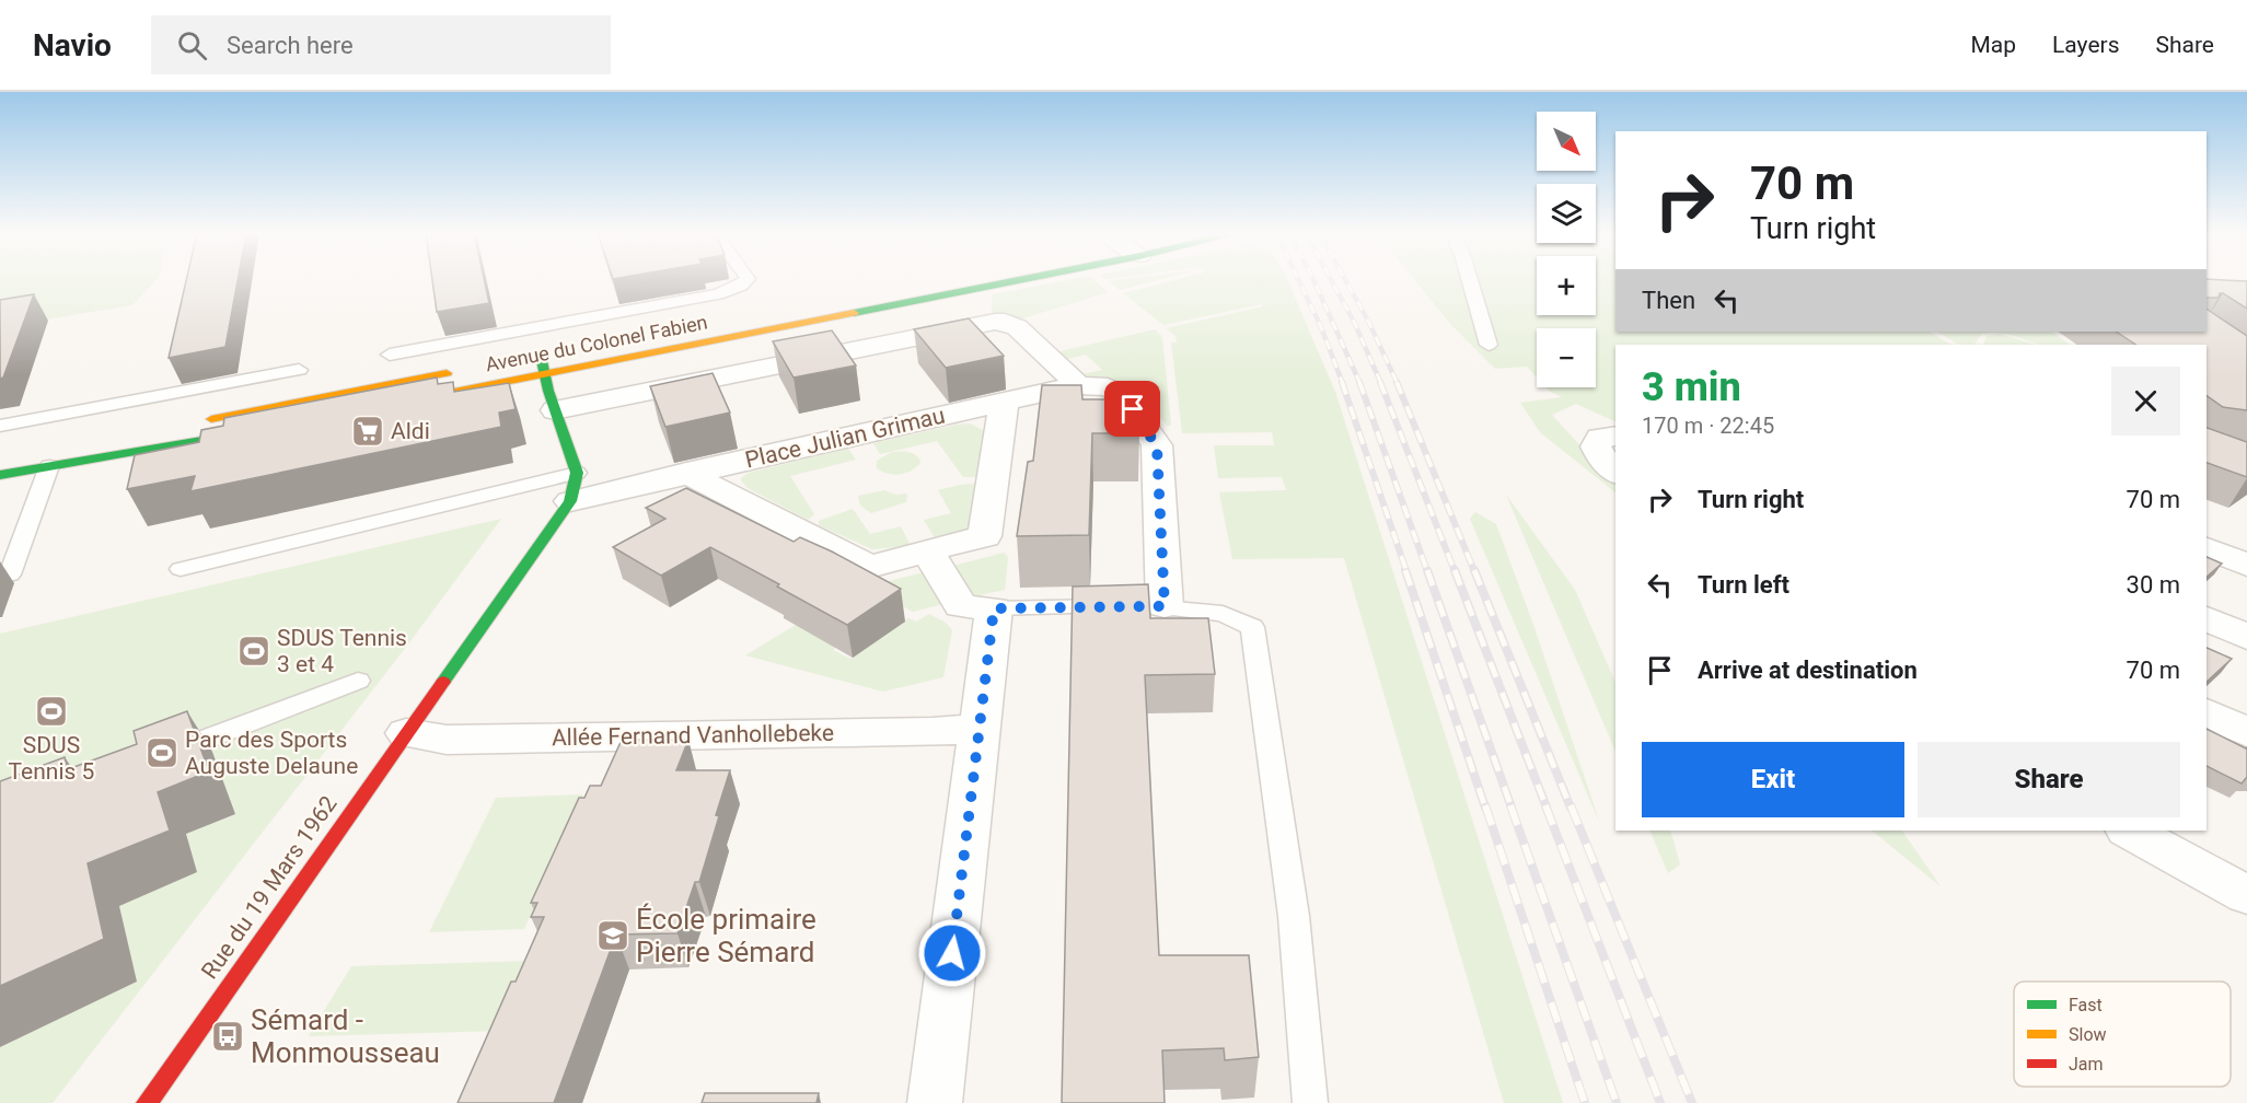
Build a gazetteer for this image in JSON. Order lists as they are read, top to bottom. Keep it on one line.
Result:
{"streets":{"main road":["Avenue du Colonel Fabien","Rue du 19 Mars 1962"],"street":["Place Julian Grimau","Allée Fernand Vanhollebeke"]},"crossings":[["Place Julian Grimau","Rue du 19 Mars 1962"],["Allée Fernand Vanhollebeke","Rue du 19 Mars 1962"]],"places":{"supermarket":["Aldi"],"sports":["SDUS Tennis 3 et 4","SDUS Tennis 5","Parc des Sports Auguste Delaune"],"school or university":["École primaire Pierre Sémard"],"bus stop":["Sémard - Monmousseau"]},"legend":["Fast","Slow","Jam"],"north":"bottom right","page":{"header":"Navio","search":"Search here","nav":["Map","Layers","Share"],"map_buttons":["+","−"],"turn":["70 m","Turn right"],"then":"Then","heading":["3 min","170 m · 22:45"],"list":[{"name":"Turn right","value":"70 m"},{"name":"Turn left","value":"30 m"},{"name":"Arrive at destination","value":"70 m"}],"buttons":["Exit","Share"]}}
